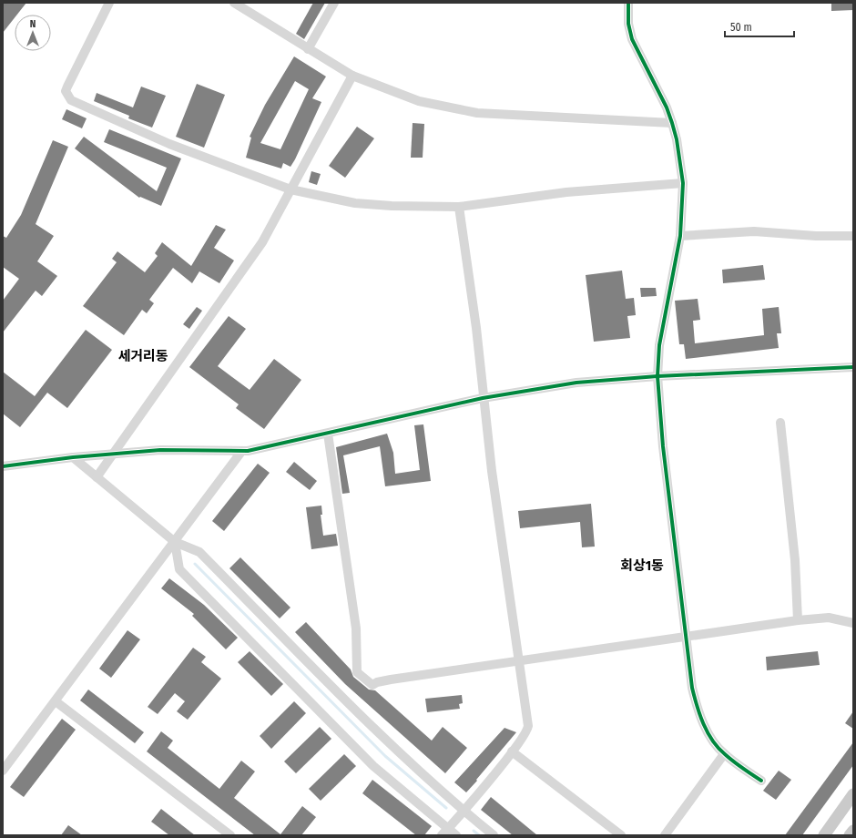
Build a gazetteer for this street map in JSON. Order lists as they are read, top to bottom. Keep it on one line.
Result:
{"districts":["세거리동","회상1동"],"scale_bar":"50 m","north":"top"}
